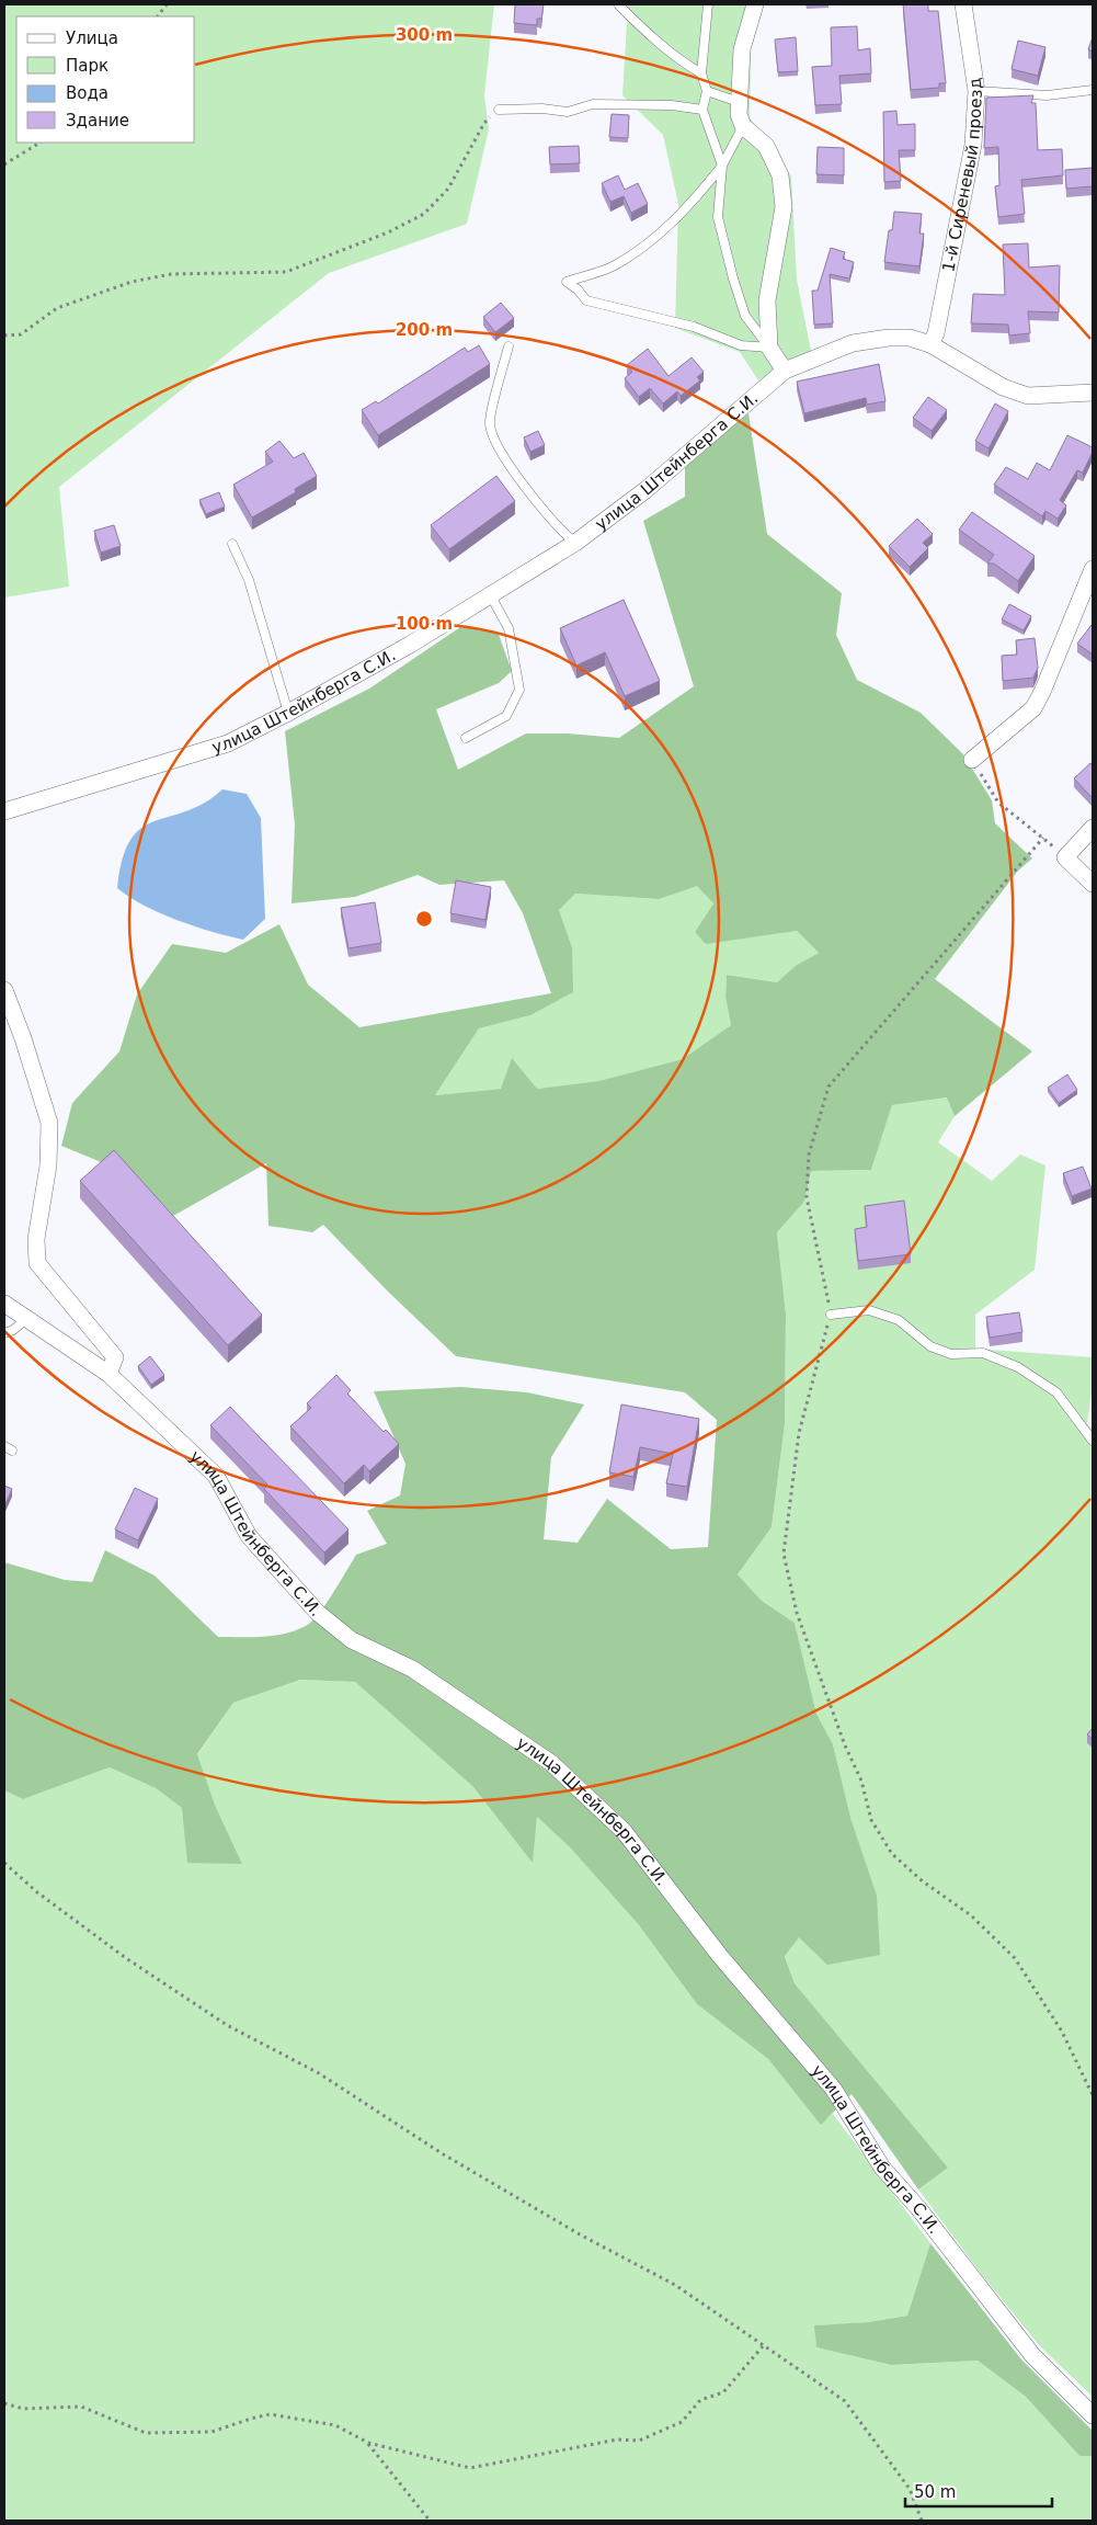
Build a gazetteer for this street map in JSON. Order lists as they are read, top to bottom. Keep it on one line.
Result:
{"streets":{"street":["1-й Сиреневый проезд","улица Штейнберга С.И."]},"crossings":[["1-й Сиреневый проезд","улица Штейнберга С.И."]],"legend":["Улица","Парк","Вода","Здание"],"scale_bar":"50 m","rings":["300 m","200 m","100 m"]}
